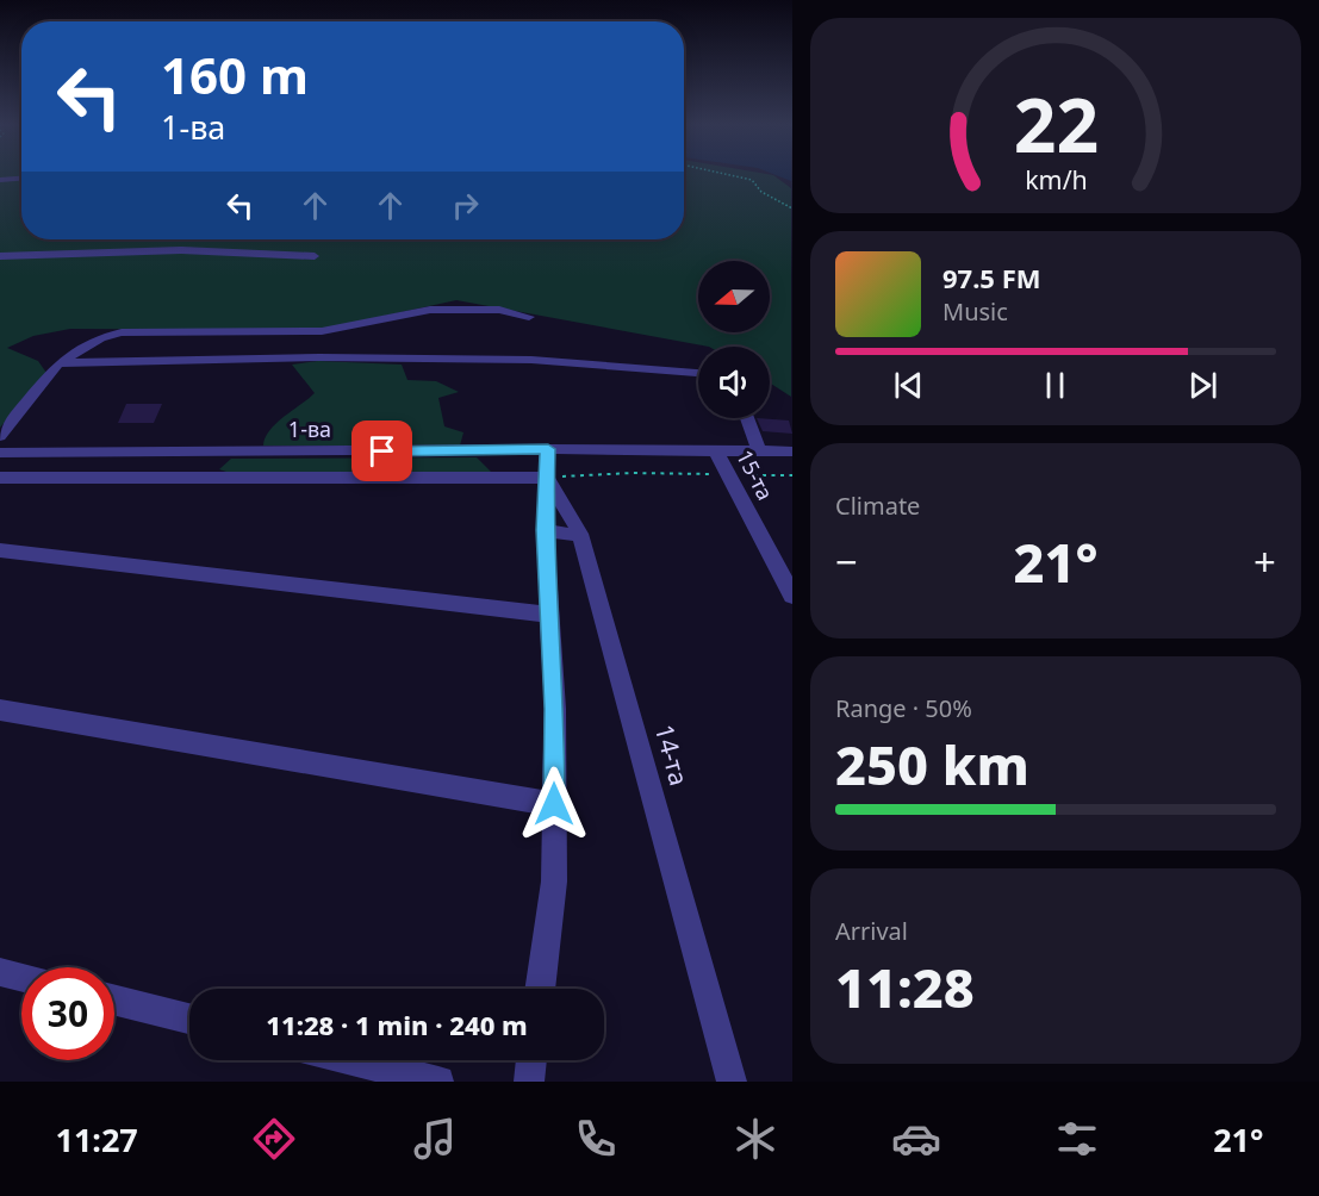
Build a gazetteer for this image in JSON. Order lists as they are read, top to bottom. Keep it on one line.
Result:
{"streets":{"street":["1-ва","15-та","14-та"]},"crossings":[["1-ва","15-та"]],"north":"left","page":{"turn":["160 m","1-ва"],"song":["97.5 FM","Music"],"tile":["Climate",["Range · 50%","250 km"],["Arrival","11:28"]],"heat":["−","21°","+"],"limit":"30","trip":"11:28 · 1 min · 240 m","tabs":["11:27","21°"],"gauge":["22","km/h"]}}
